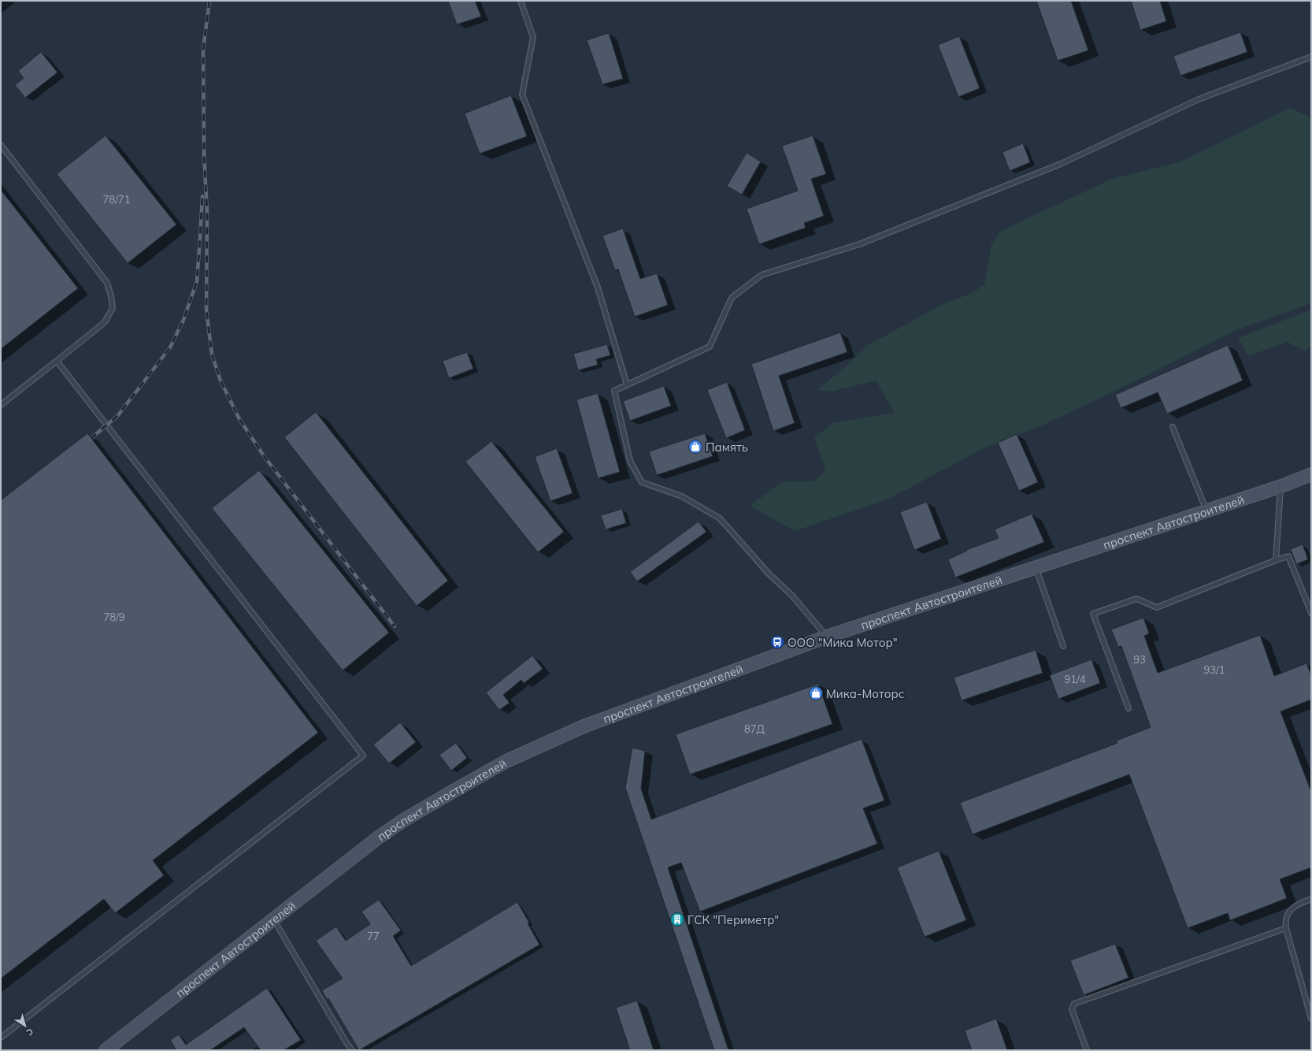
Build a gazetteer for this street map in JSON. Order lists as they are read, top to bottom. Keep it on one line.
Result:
{"streets":{"main road":["проспект Автостроителей"]},"places":{"shop":["Память","Мика-Моторс"],"bus stop":["ООО \"Мика Мотор\""],"building":["ГСК \"Периметр\""]},"house_numbers":["78/71","78/9","93","93/1","91/4","87Д","77"],"north":"bottom right"}
